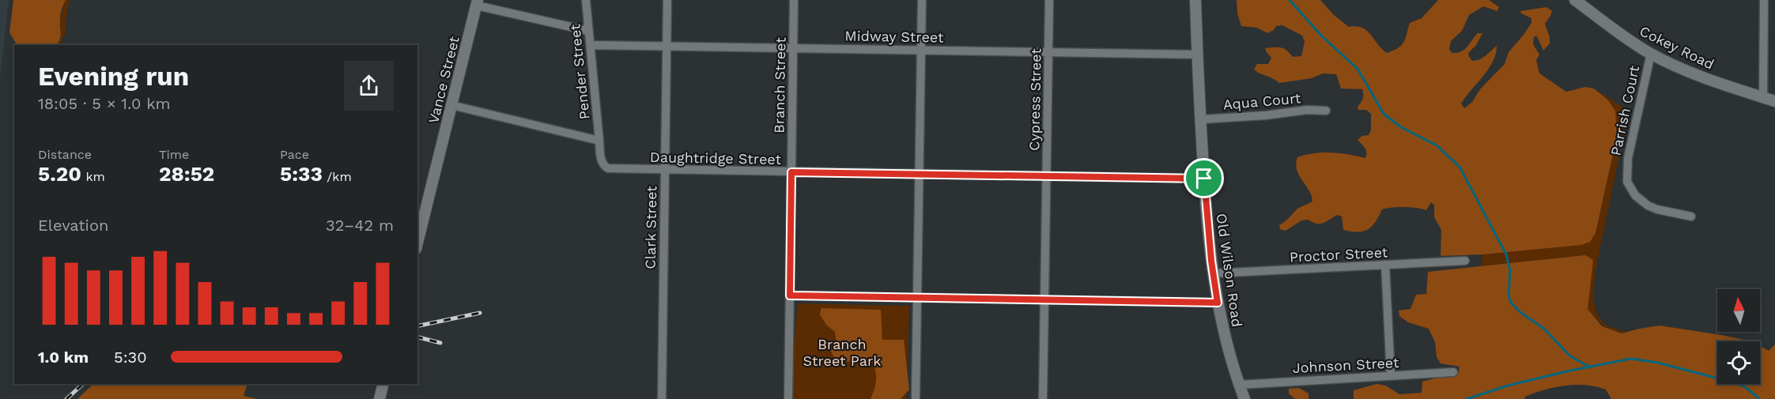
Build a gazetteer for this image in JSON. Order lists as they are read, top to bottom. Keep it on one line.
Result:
{"streets":{"street":["Midway Street","Cokey Road","Pender Street","Vance Street","Branch Street","Cypress Street","Aqua Court","Parrish Court","Daughtridge Street","Clark Street","Proctor Street","Old Wilson Road","Johnson Street"]},"crossings":[["Midway Street","Pender Street"],["Midway Street","Branch Street"],["Midway Street","Cypress Street"],["Midway Street","Clark Street"],["Midway Street","Old Wilson Road"],["Cokey Road","Parrish Court"],["Pender Street","Daughtridge Street"],["Branch Street","Daughtridge Street"],["Cypress Street","Daughtridge Street"],["Aqua Court","Old Wilson Road"],["Daughtridge Street","Clark Street"],["Daughtridge Street","Old Wilson Road"],["Proctor Street","Old Wilson Road"],["Old Wilson Road","Johnson Street"]],"parks":["Branch Street Park"],"north":"top","page":{"heading":["Evening run","18:05 · 5 × 1.0 km"],"stats":[["Distance","5.20 km"],["Time","28:52"],["Pace","5:33 /km"]],"chart":["Elevation","32–42 m"],"list":[{"name":"1.0 km","note":"5:30"}]}}
